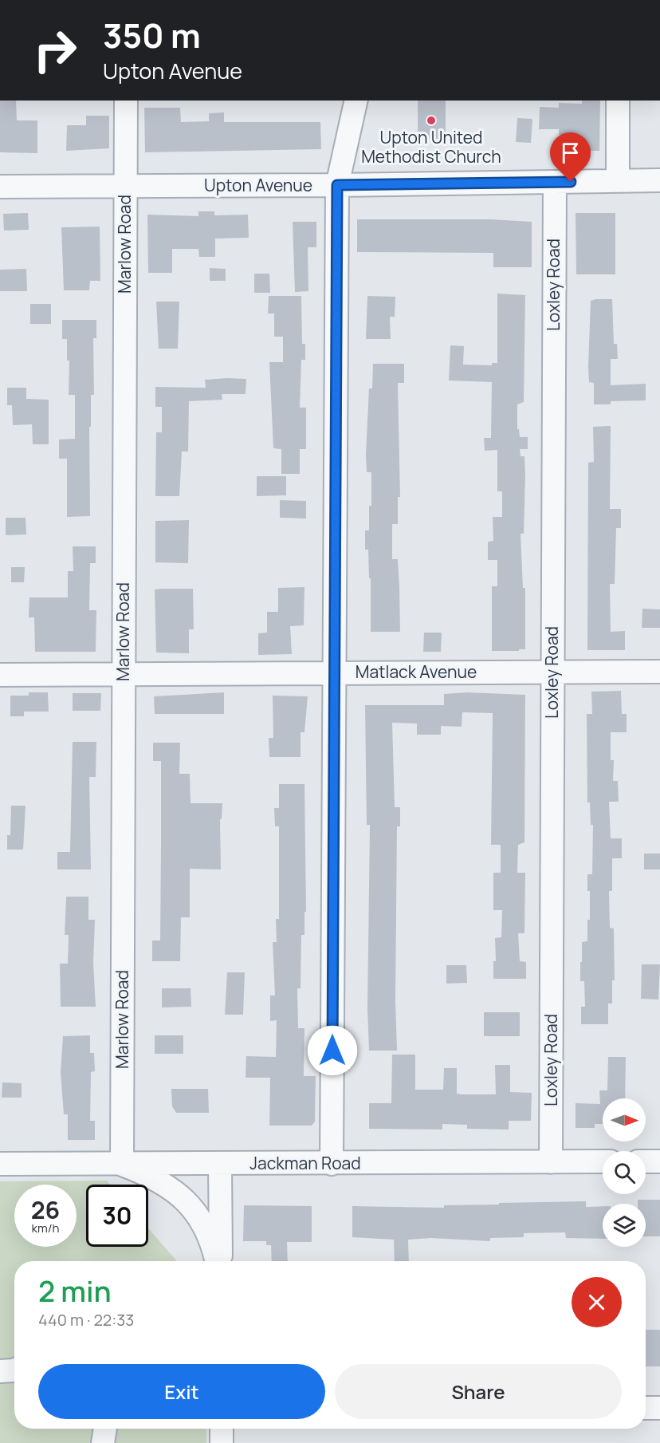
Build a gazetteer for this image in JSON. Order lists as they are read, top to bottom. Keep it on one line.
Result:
{"streets":{"street":["Upton Avenue","Marlow Road","Loxley Road","Matlack Avenue","Jackman Road"]},"crossings":[["Upton Avenue","Marlow Road"],["Upton Avenue","Loxley Road"],["Marlow Road","Matlack Avenue"],["Marlow Road","Jackman Road"],["Loxley Road","Matlack Avenue"],["Loxley Road","Jackman Road"]],"places":["Upton United Methodist Church"],"north":"right","page":{"turn":["350 m","Upton Avenue"],"speed":"26 km/h","limit":"30","heading":["2 min","440 m · 22:33"],"buttons":["Exit","Share"]}}
